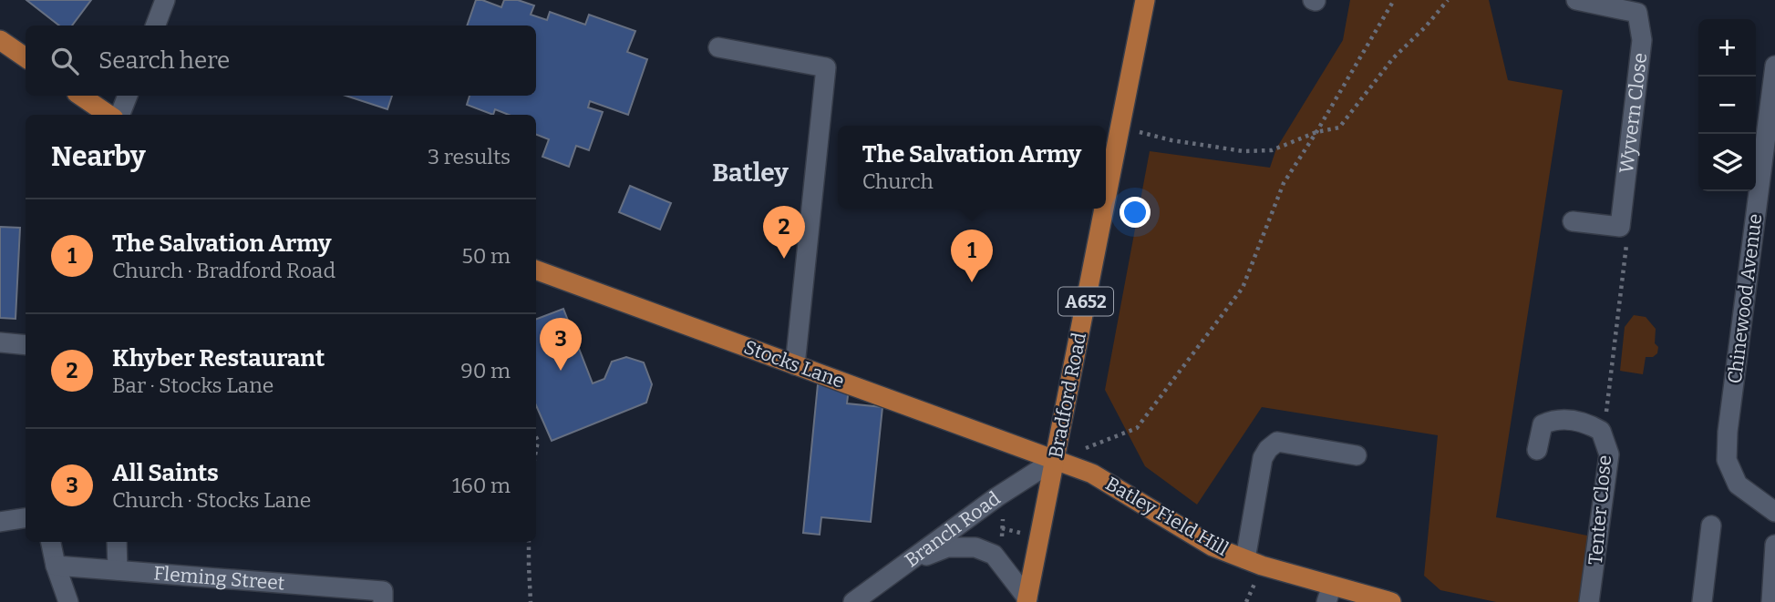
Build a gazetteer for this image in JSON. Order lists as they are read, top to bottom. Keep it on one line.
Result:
{"streets":{"main road":["A652","Stocks Lane","Bradford Road","Batley Field Hill"],"street":["Wyvern Close","Chinewood Avenue","Tenter Close","Branch Road","Fleming Street"]},"crossings":[["Stocks Lane","Bradford Road"],["Stocks Lane","Batley Field Hill"],["Stocks Lane","Branch Road"],["Bradford Road","Batley Field Hill"],["Bradford Road","Branch Road"],["Batley Field Hill","Branch Road"]],"districts":["Batley"],"page":{"map_buttons":["+","−"],"search":"Search here","heading":["Nearby","3 results"],"popup":["The Salvation Army","Church"],"list":[{"mark":"1","name":"The Salvation Army","note":"Church · Bradford Road","value":"50 m"},{"mark":"2","name":"Khyber Restaurant","note":"Bar · Stocks Lane","value":"90 m"},{"mark":"3","name":"All Saints","note":"Church · Stocks Lane","value":"160 m"}],"pins":["2","1","3"]}}
